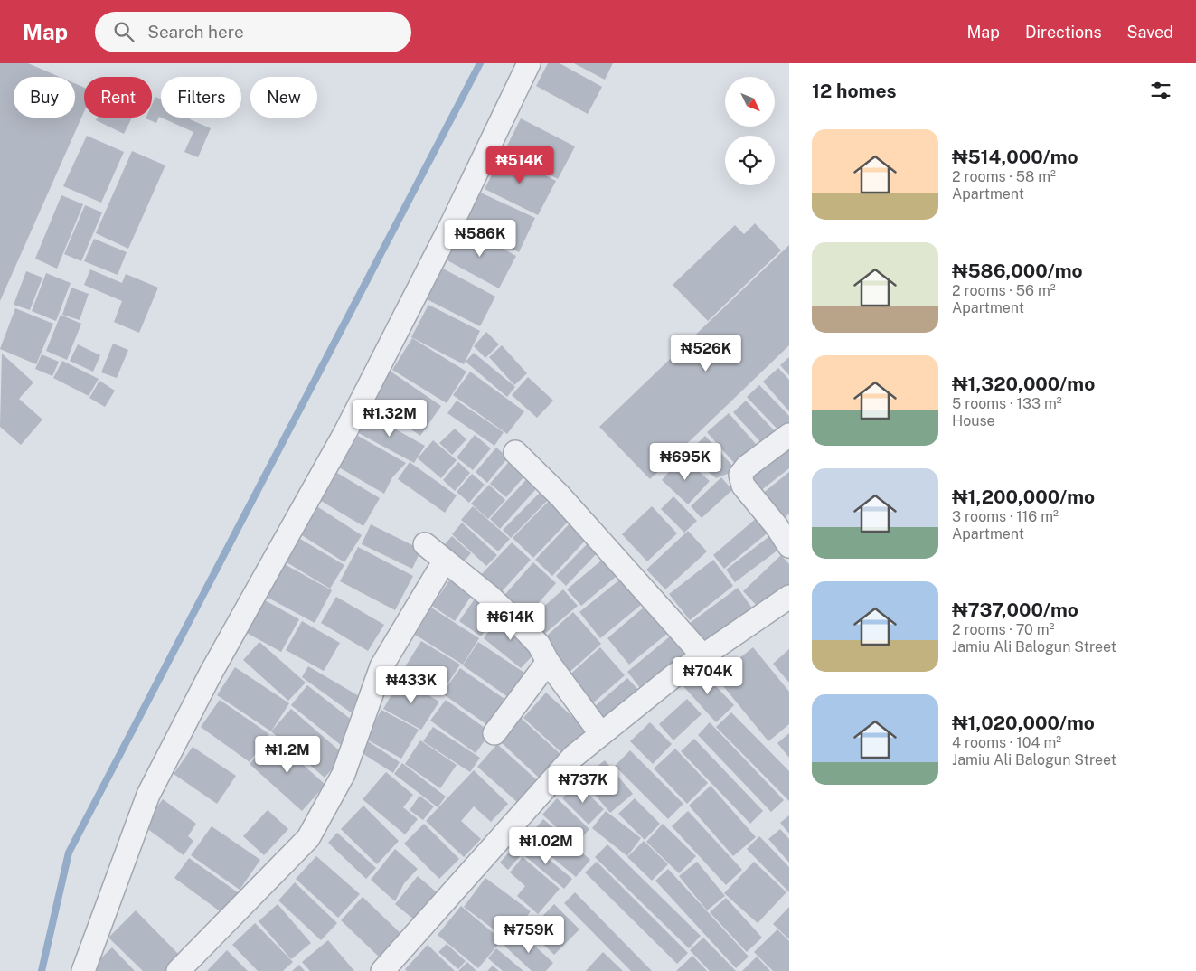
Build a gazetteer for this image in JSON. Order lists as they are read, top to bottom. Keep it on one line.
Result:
{"north":"bottom right","page":{"header":"Map","search":"Search here","nav":["Map","Directions","Saved"],"heading":"12 homes","chip":["Buy","Rent","Filters","New"],"list":[{"name":"₦514,000/mo","note":"2 rooms · 58 m² · Apartment"},{"name":"₦586,000/mo","note":"2 rooms · 56 m² · Apartment"},{"name":"₦1,320,000/mo","note":"5 rooms · 133 m² · House"},{"name":"₦1,200,000/mo","note":"3 rooms · 116 m² · Apartment"},{"name":"₦737,000/mo","note":"2 rooms · 70 m² · Jamiu Ali Balogun Street"},{"name":"₦1,020,000/mo","note":"4 rooms · 104 m² · Jamiu Ali Balogun Street"}],"price":["₦514K","₦586K","₦526K","₦1.32M","₦695K","₦614K","₦704K","₦433K","₦1.2M","₦737K","₦1.02M","₦759K"]}}
